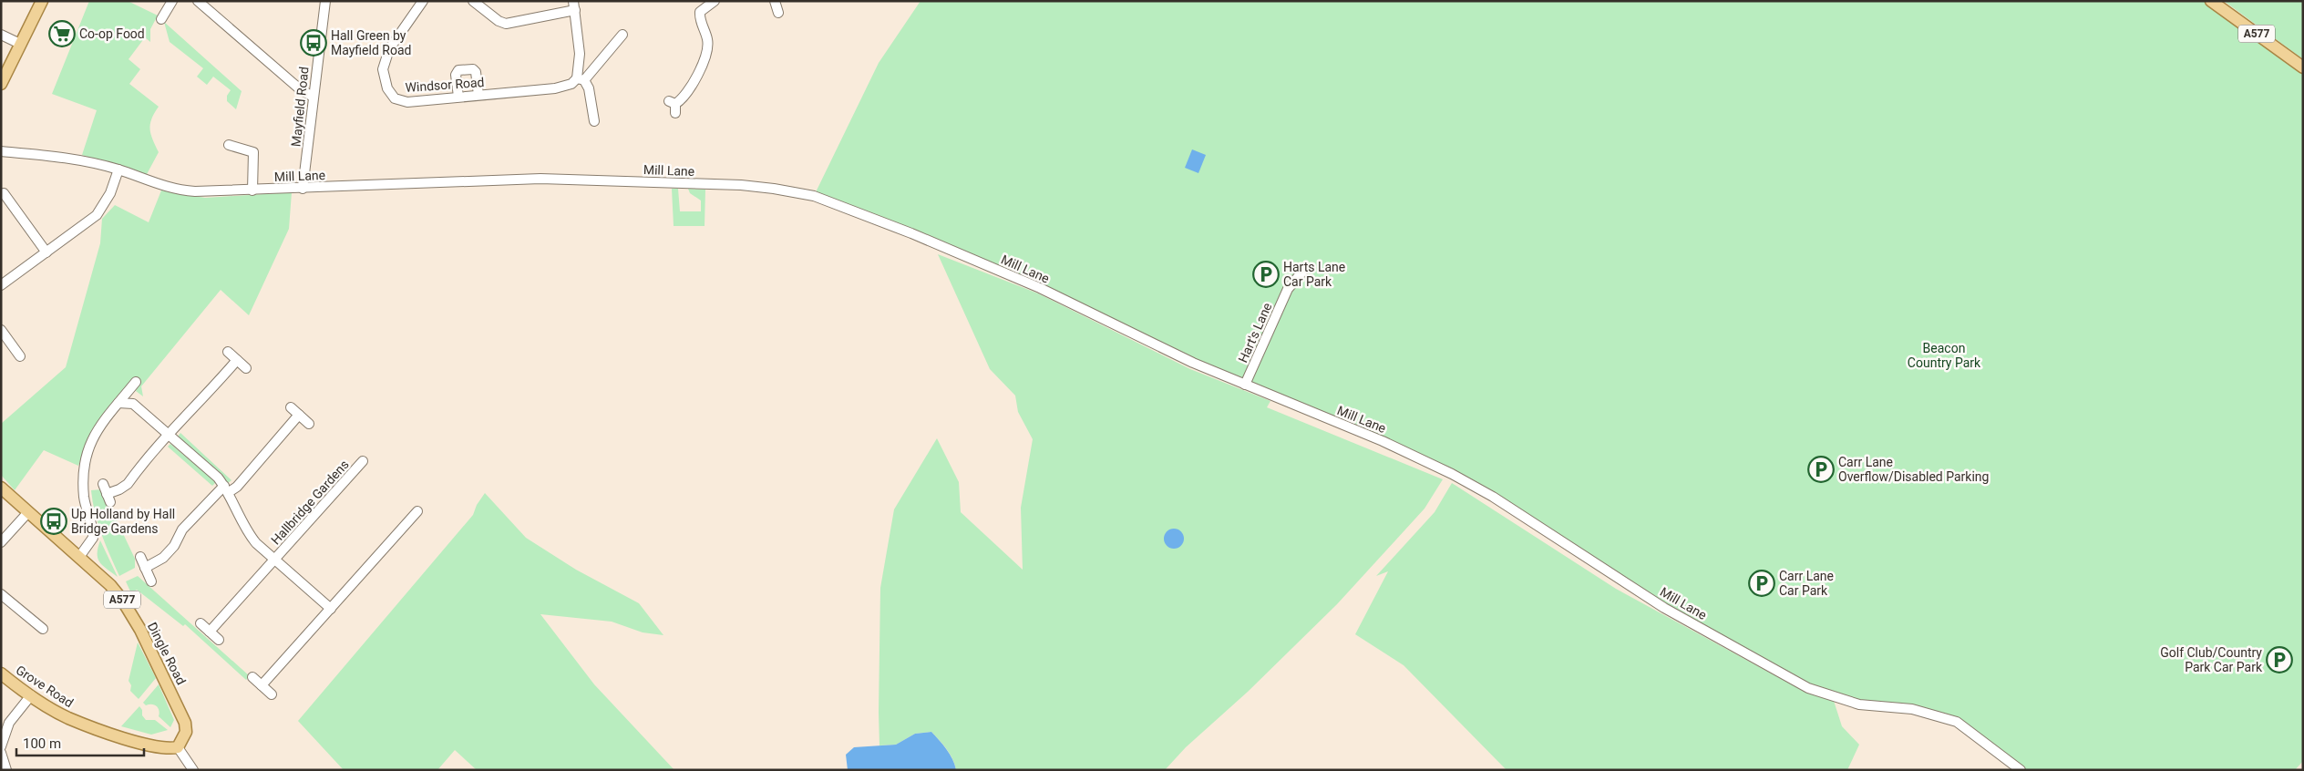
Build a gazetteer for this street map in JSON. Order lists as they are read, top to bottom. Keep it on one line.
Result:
{"streets":{"main road":["A577","Dingle Road","Grove Road"],"street":["Windsor Road","Mayfield Road","Mill Lane","Hart's Lane","Hallbridge Gardens"]},"crossings":[["Mayfield Road","Mill Lane"],["Mill Lane","Hart's Lane"],["Dingle Road","Grove Road"]],"parks":["Beacon Country Park"],"places":{"supermarket":["Co-op Food"],"bus stop":["Hall Green by Mayfield Road","Up Holland by Hall Bridge Gardens"],"parking":["Harts Lane Car Park","Carr Lane Overflow/Disabled Parking","Carr Lane Car Park","Golf Club/Country Park Car Park"]},"scale_bar":"100 m"}
